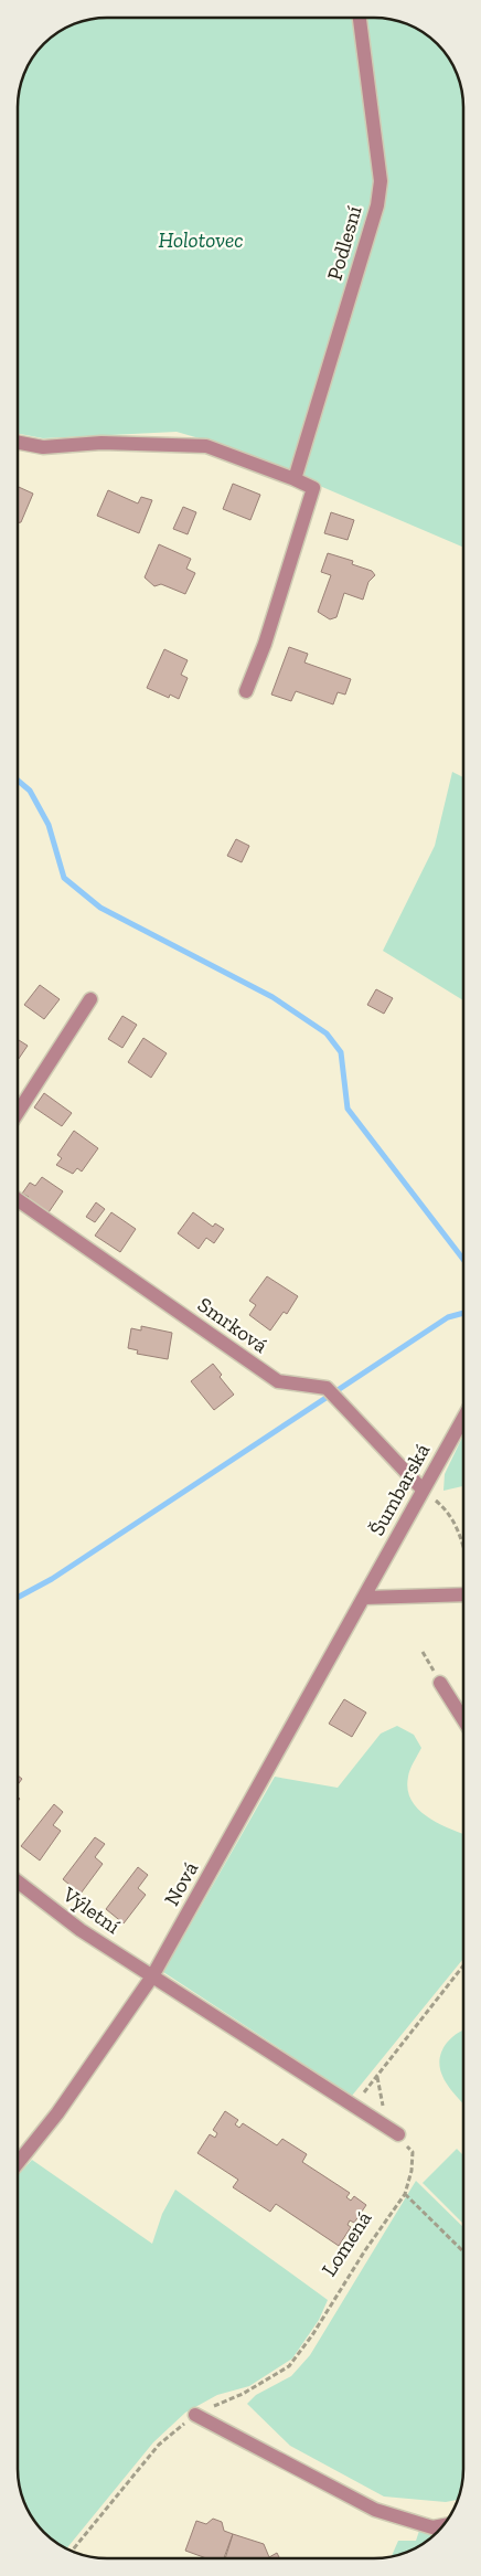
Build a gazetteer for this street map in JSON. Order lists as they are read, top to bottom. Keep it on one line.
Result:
{"streets":{"street":["Podlesní","Smrková","Šumbarská","Nová","Výletní"],"path":["Lomená"]},"crossings":[["Smrková","Šumbarská"],["Šumbarská","Nová"],["Nová","Výletní"]],"parks":["Holotovec"]}
